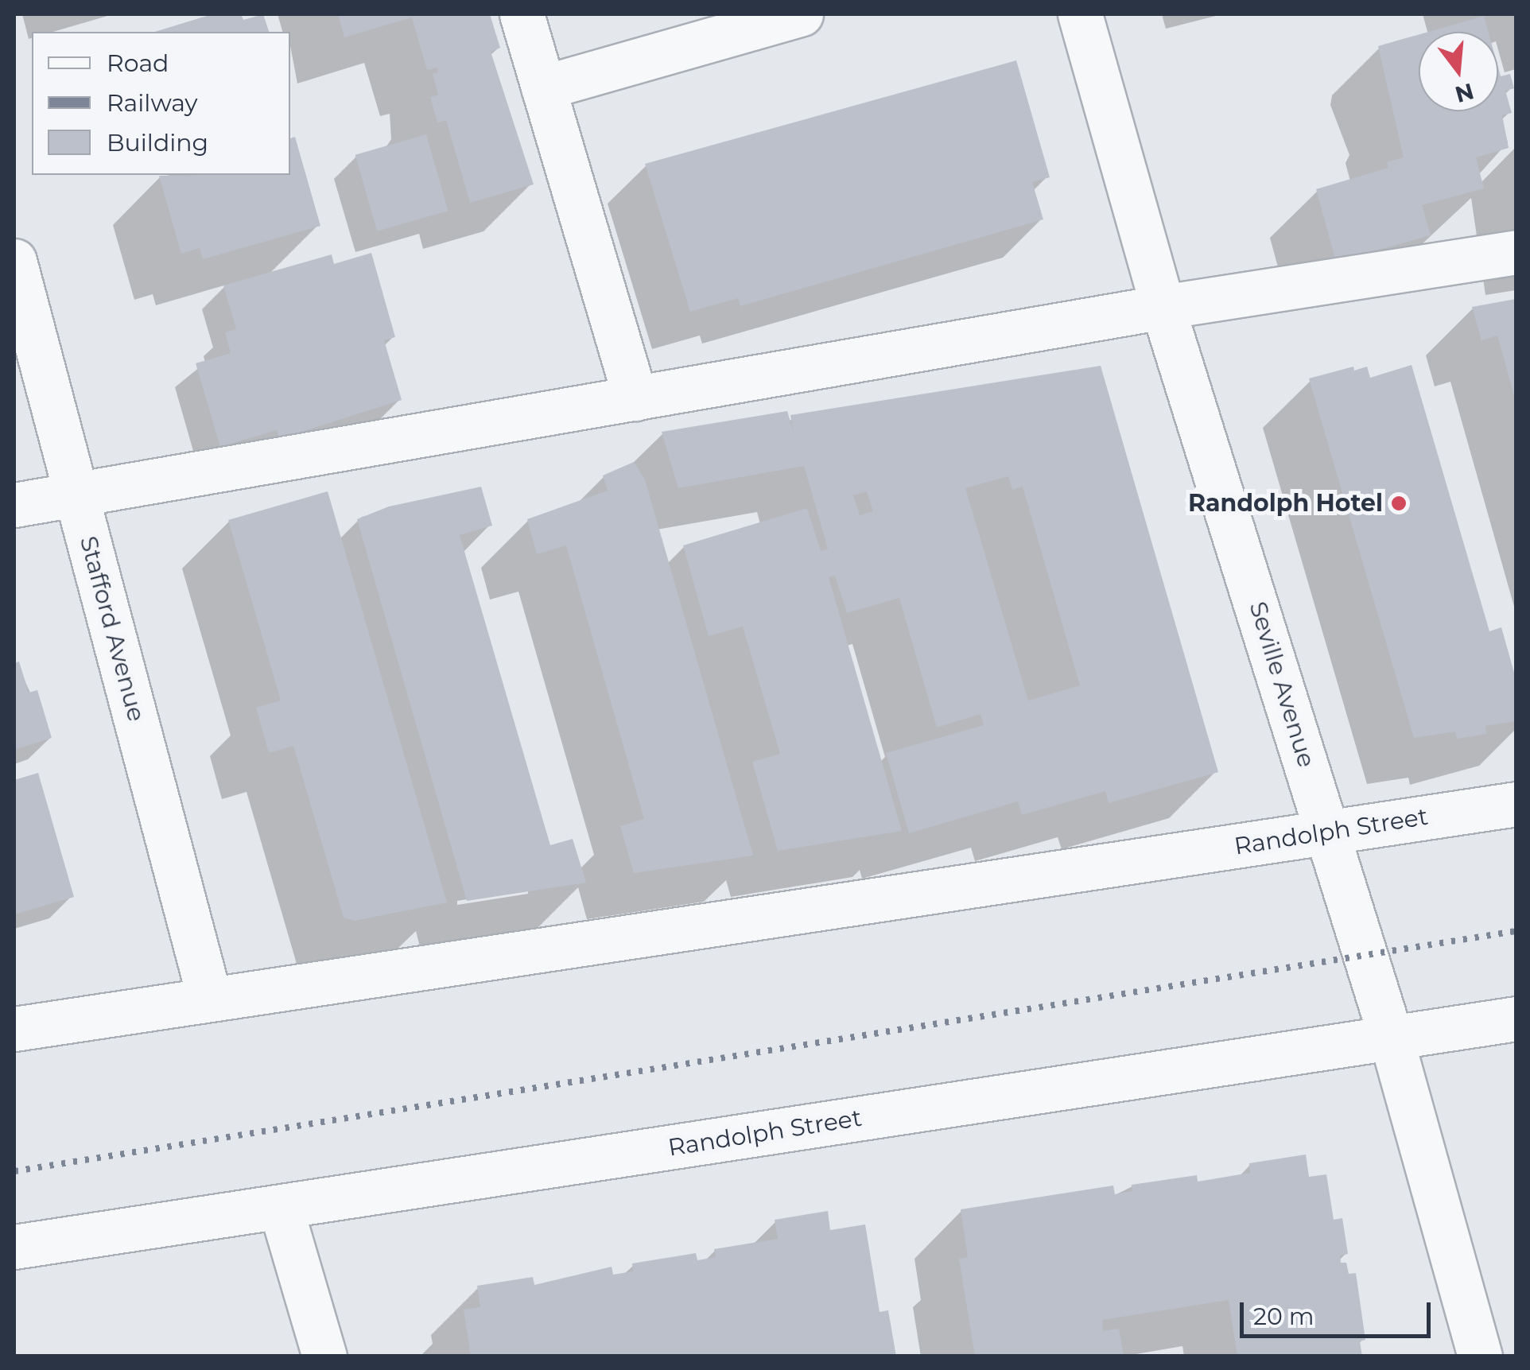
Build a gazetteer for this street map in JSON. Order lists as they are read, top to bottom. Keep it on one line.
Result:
{"streets":{"street":["Stafford Avenue","Seville Avenue","Randolph Street"]},"crossings":[["Stafford Avenue","Randolph Street"],["Seville Avenue","Randolph Street"]],"places":["Randolph Hotel"],"legend":["Road","Railway","Building"],"scale_bar":"20 m","north":"bottom"}
